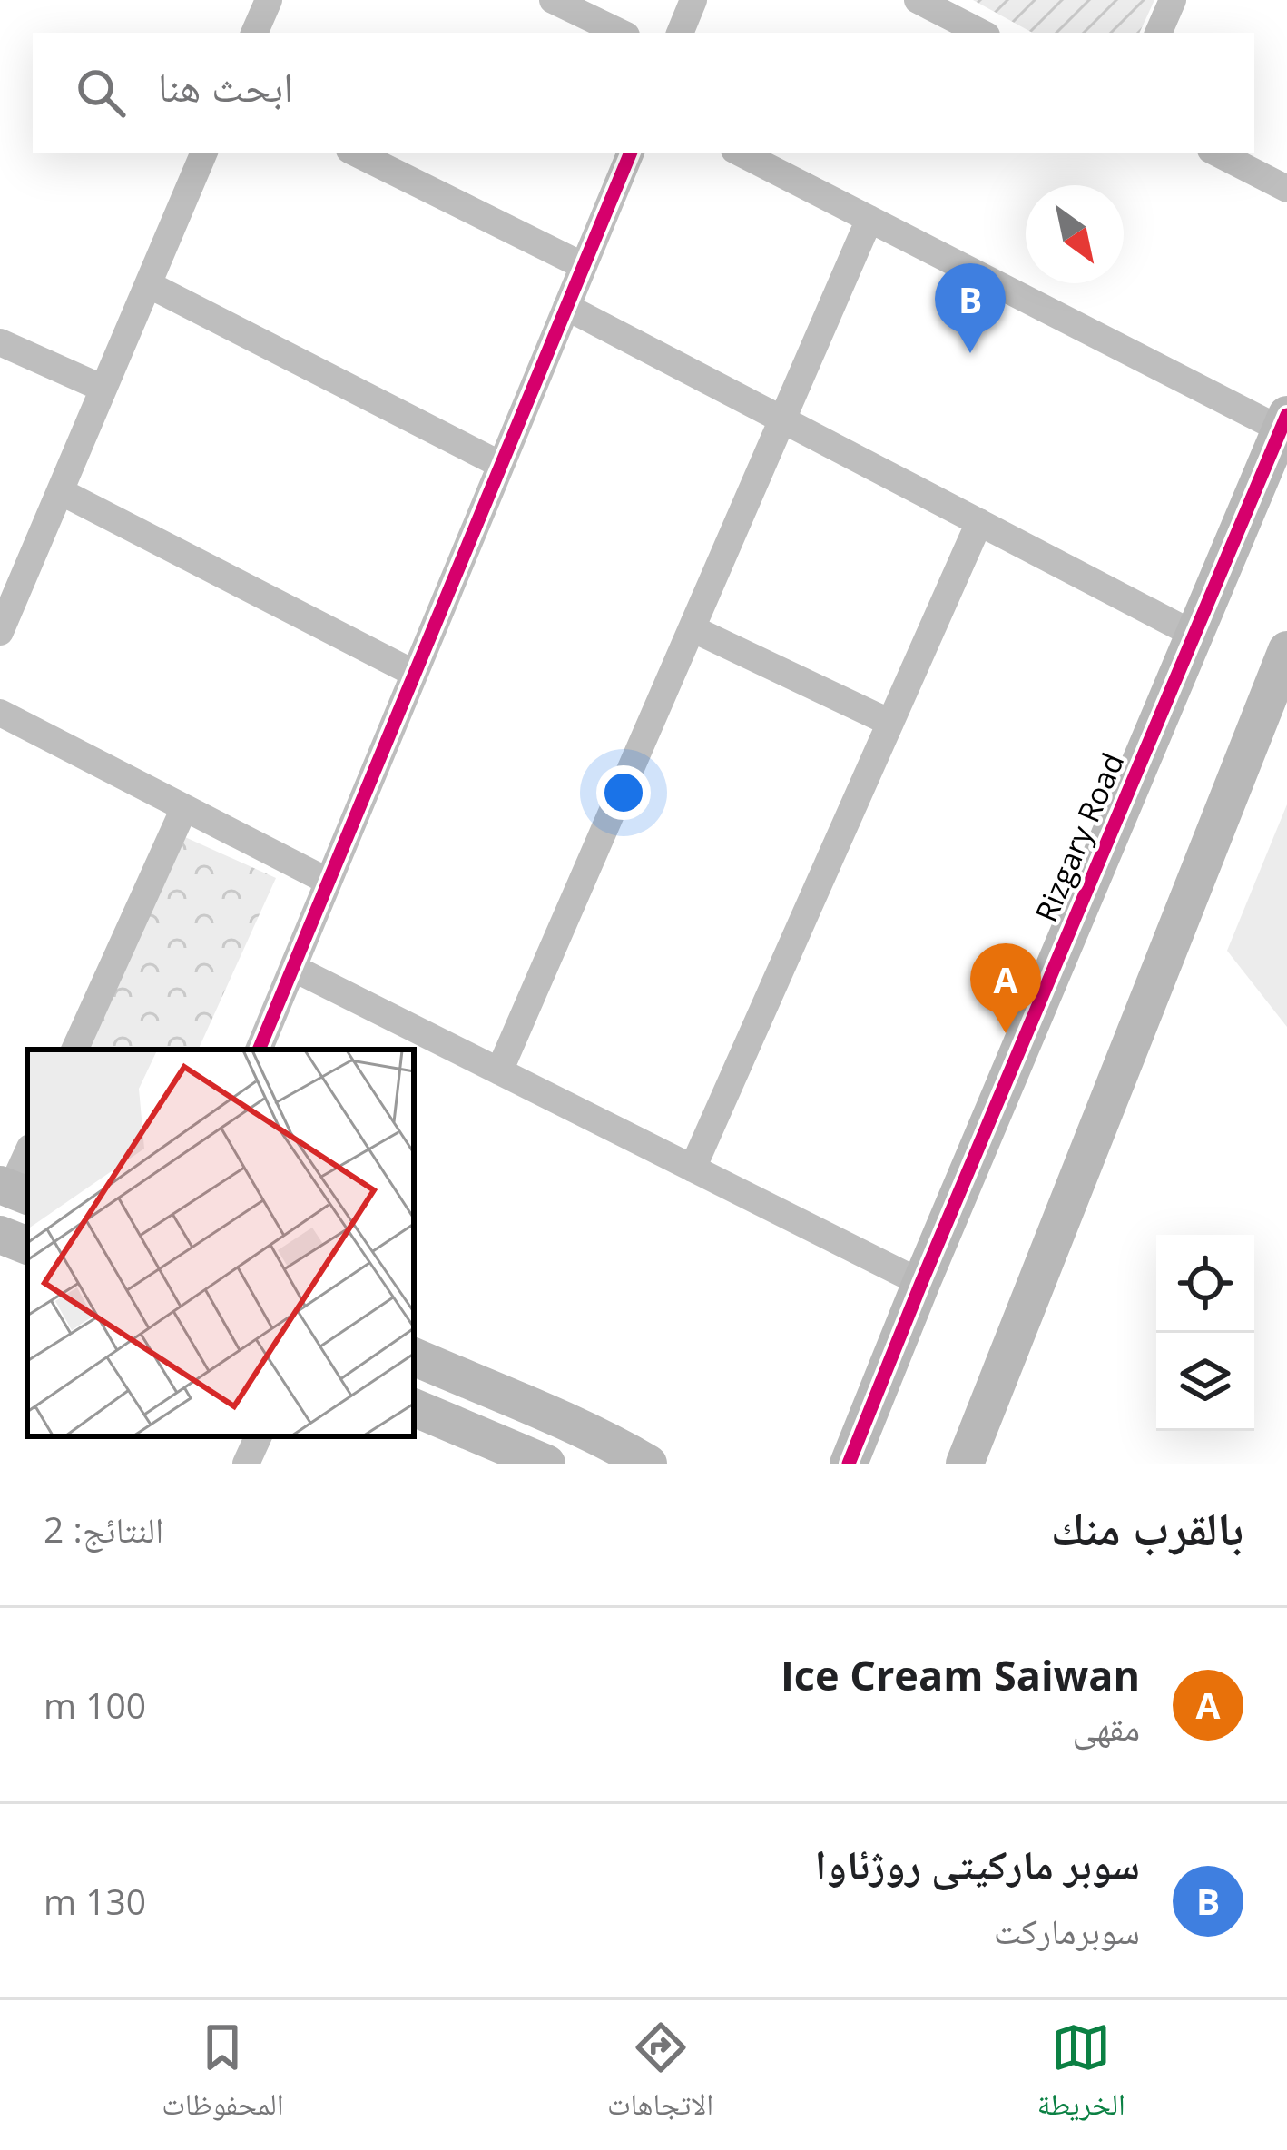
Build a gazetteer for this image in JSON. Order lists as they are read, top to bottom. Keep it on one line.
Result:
{"streets":{"street":["Rizgary Road"]},"north":"bottom right","page":{"search":"ابحث هنا","pins":["B","A"],"heading":["بالقرب منك","النتائج: 2"],"list":[{"mark":"A","name":"Ice Cream Saiwan","note":"مقهى","value":"100 m"},{"mark":"B","name":"سوبر ماركيتى روژئاوا","note":"سوبرماركت","value":"130 m"}],"nav":["الخريطة","الاتجاهات","المحفوظات"]}}
